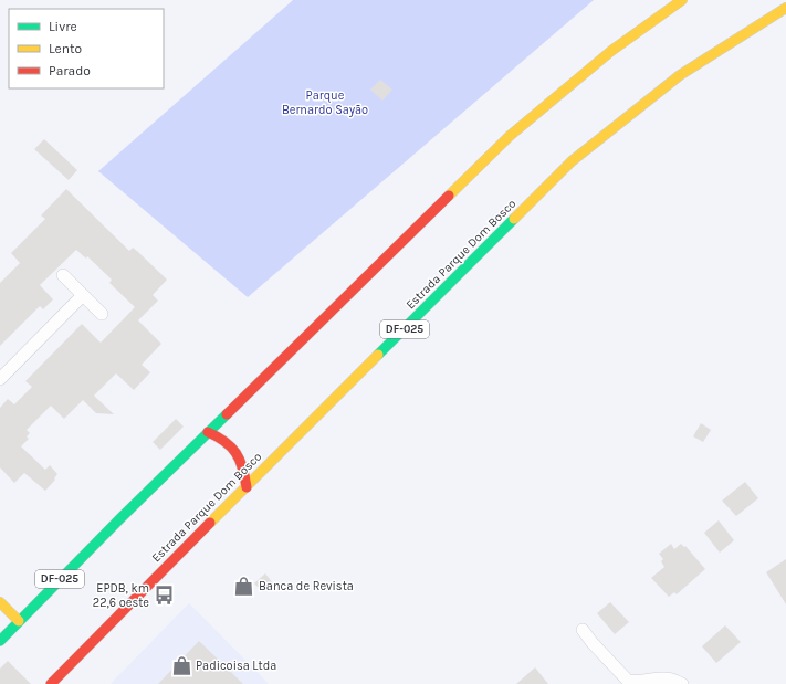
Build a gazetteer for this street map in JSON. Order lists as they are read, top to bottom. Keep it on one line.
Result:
{"streets":{"main road":["Estrada Parque Dom Bosco","DF-025"]},"parks":["Parque Bernardo Sayão"],"places":{"shop":["Banca de Revista","Padicoisa Ltda"],"bus stop":["EPDB, km 22,6 oeste"]},"legend":["Livre","Lento","Parado"]}
